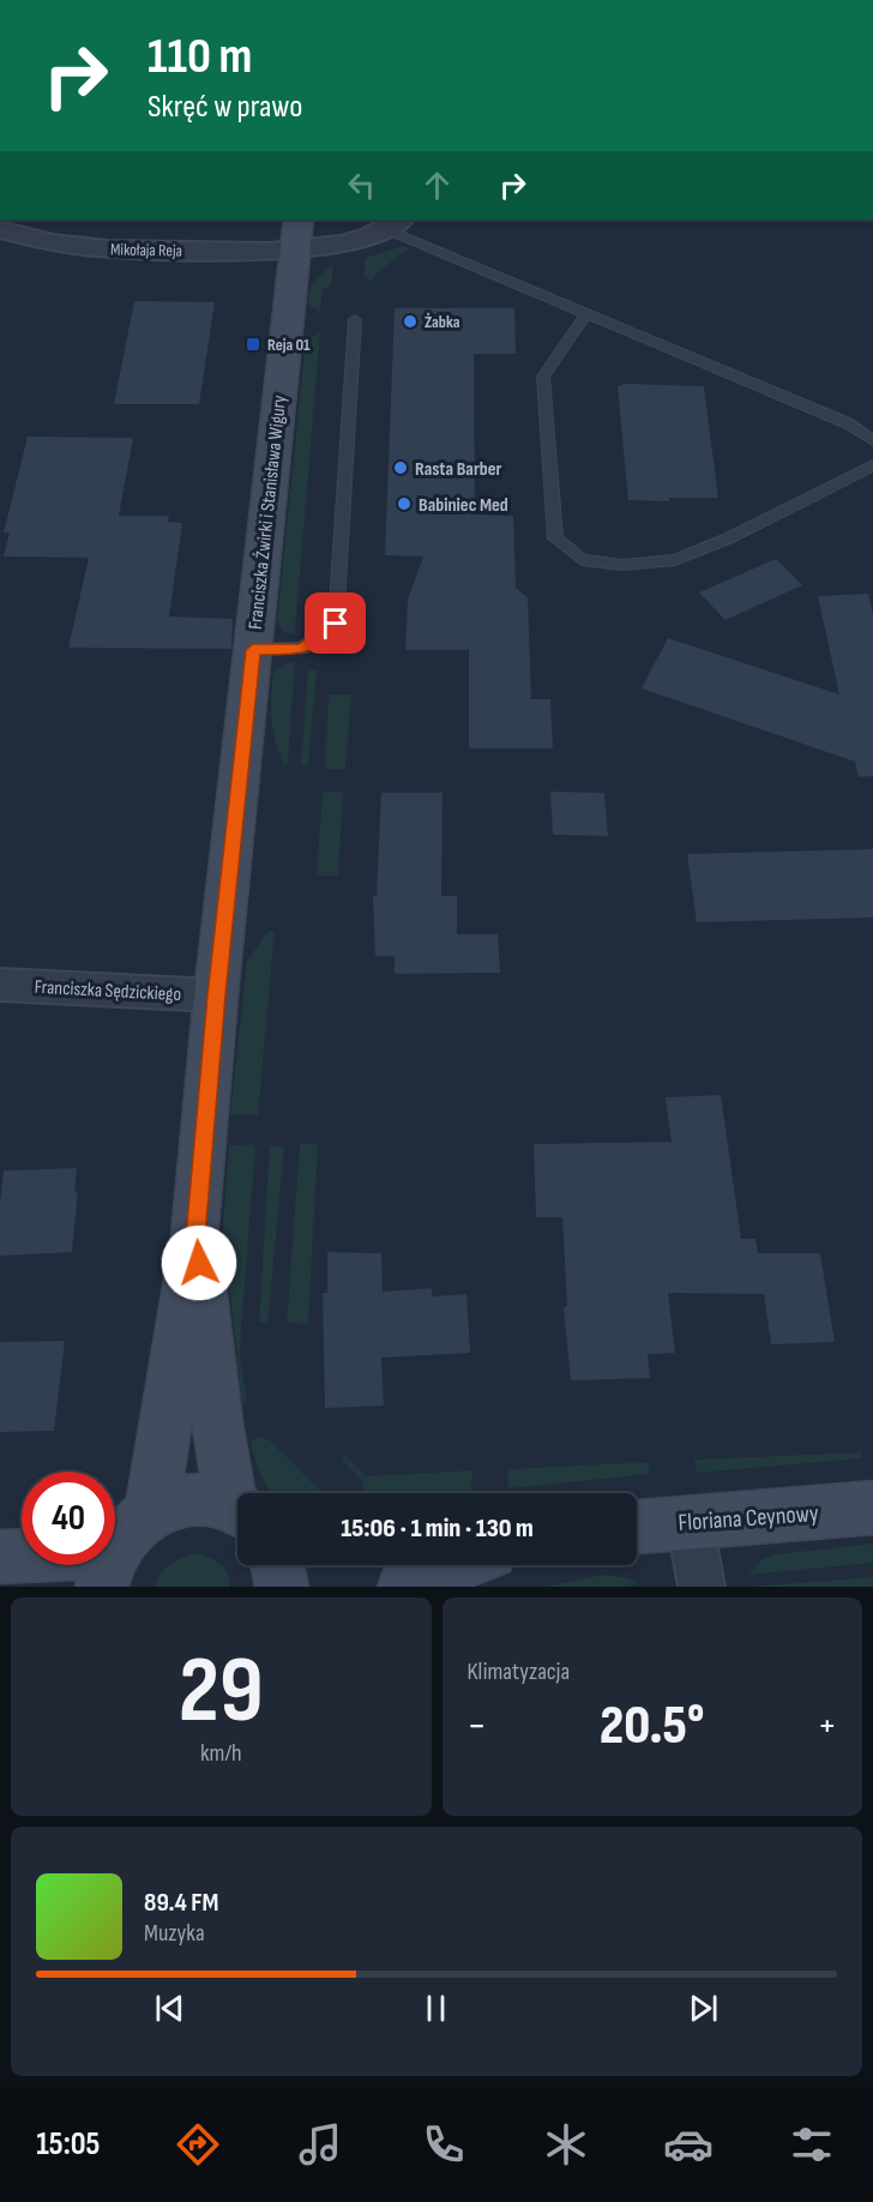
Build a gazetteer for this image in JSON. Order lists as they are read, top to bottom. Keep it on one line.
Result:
{"streets":{"street":["Mikołaja Reja","Franciszka Żwirki i Stanisława Wigury","Franciszka Sędzickiego","Floriana Ceynowy"]},"crossings":[["Mikołaja Reja","Franciszka Żwirki i Stanisława Wigury"],["Franciszka Żwirki i Stanisława Wigury","Franciszka Sędzickiego"]],"places":{"other":["Żabka","Rasta Barber","Babiniec Med"],"transit":["Reja 01"]},"page":{"turn":["110 m","Skręć w prawo"],"limit":"40","trip":"15:06 · 1 min · 130 m","tile":[["29","km/h"],"Klimatyzacja"],"heat":["−","20.5°","+"],"song":["89.4 FM","Muzyka"],"tabs":"15:05"}}
